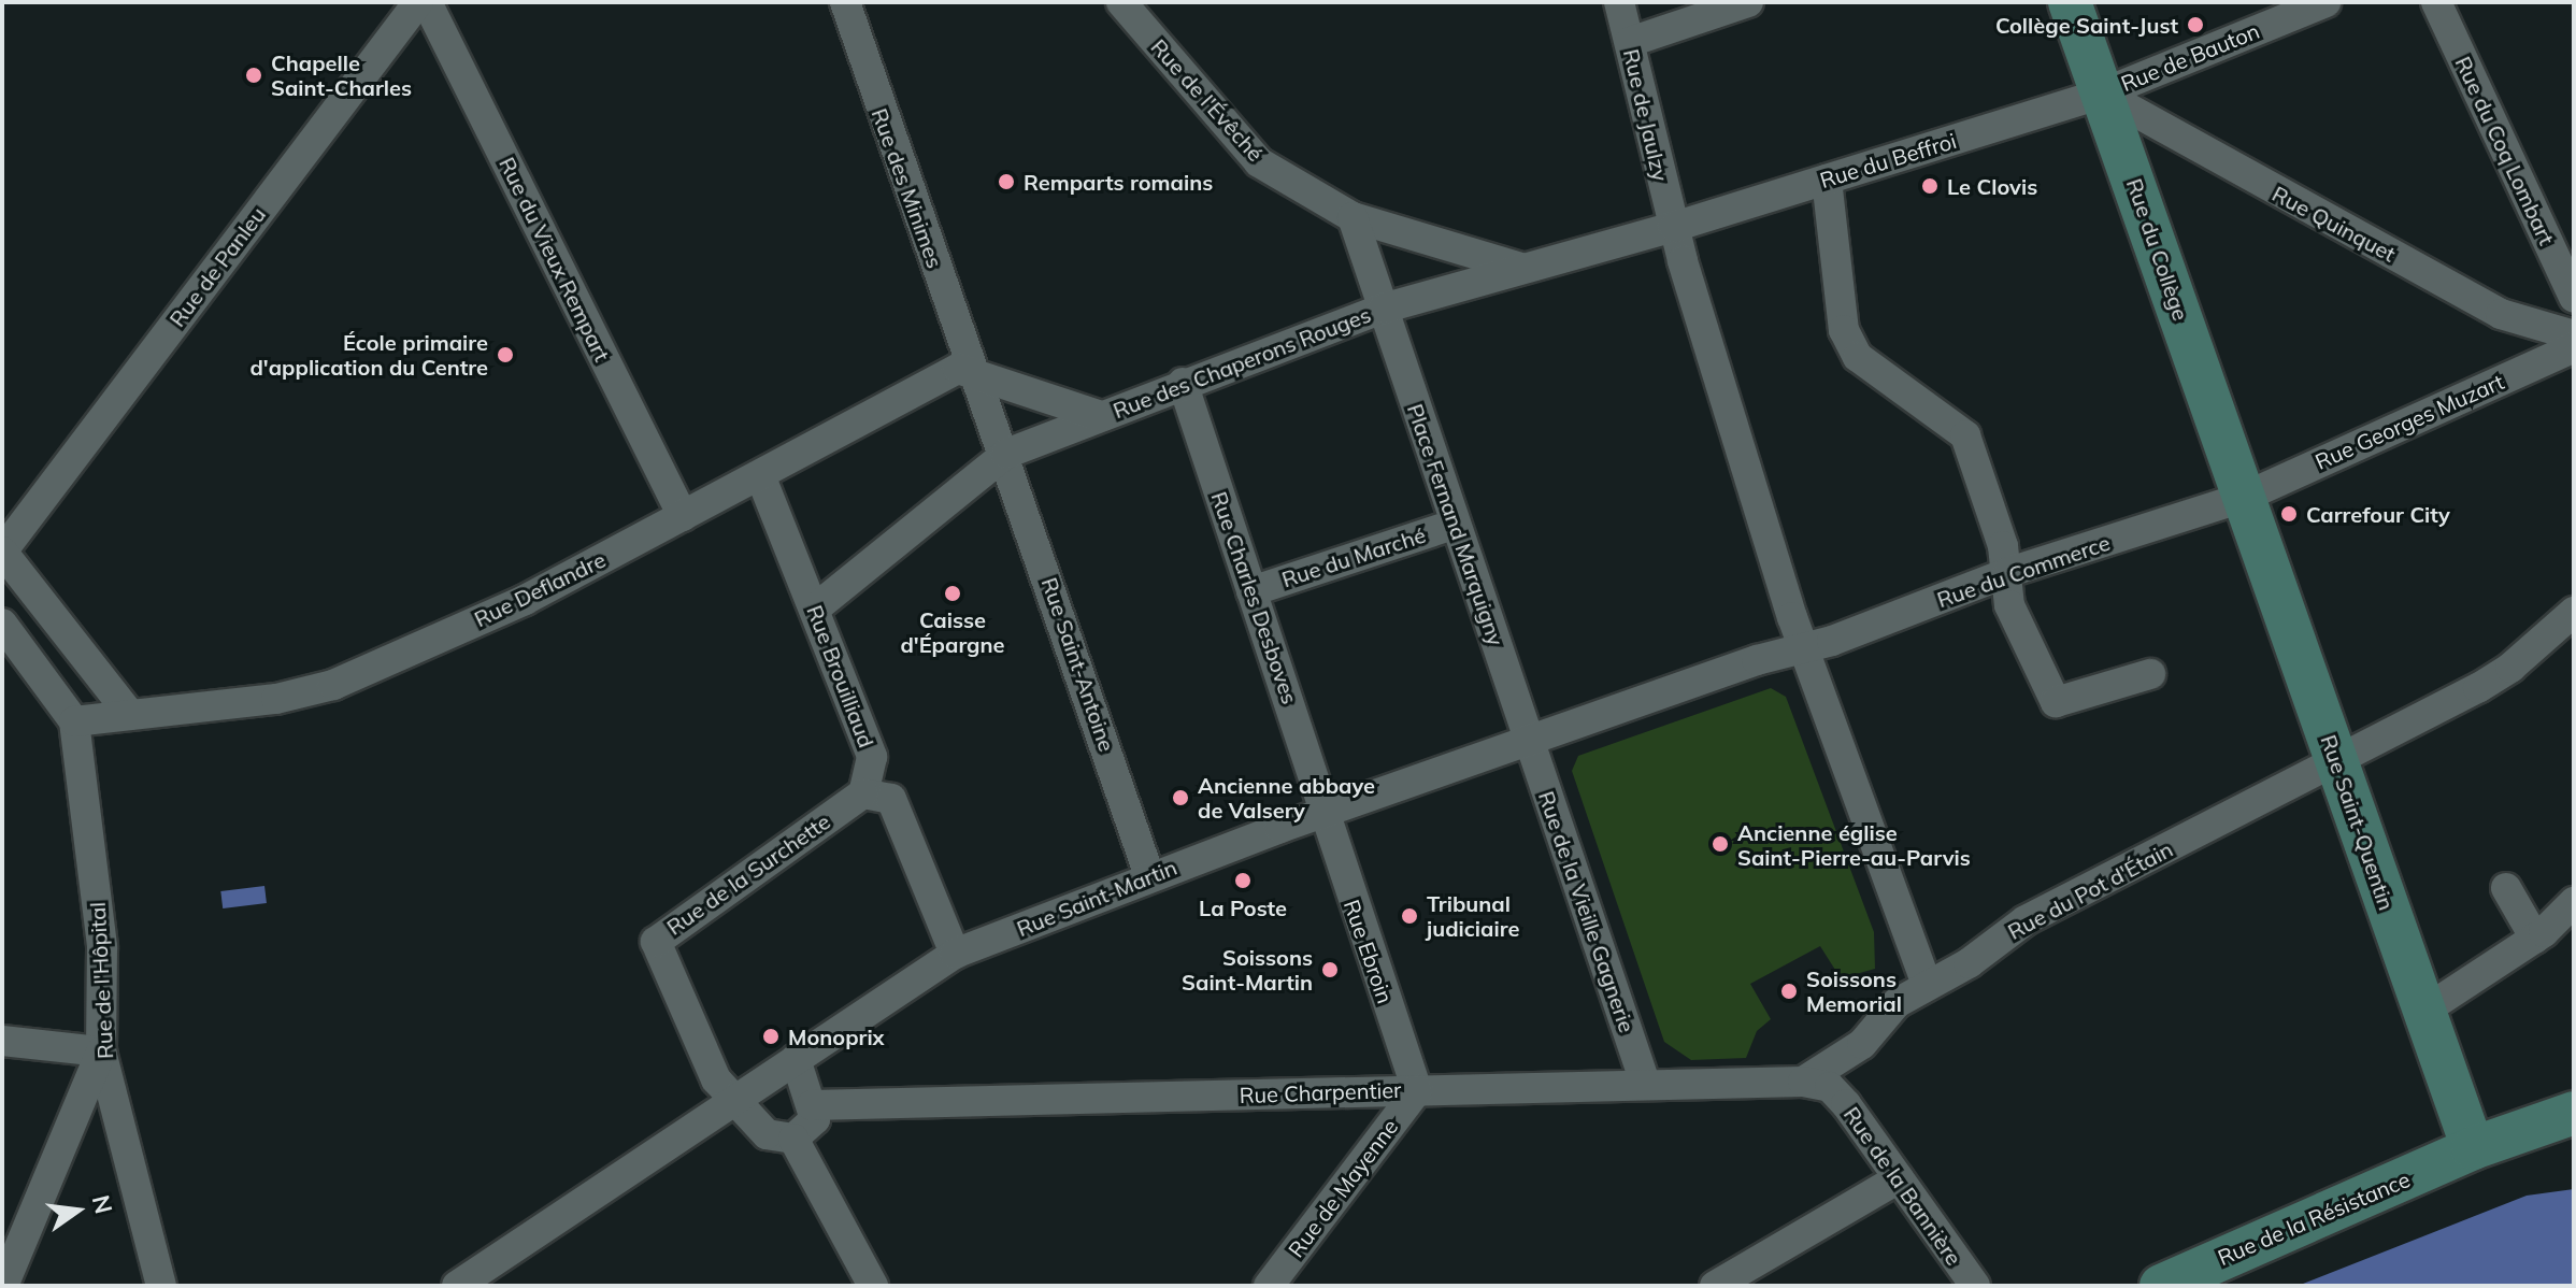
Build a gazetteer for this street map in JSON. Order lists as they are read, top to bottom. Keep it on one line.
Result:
{"streets":{"main road":["Rue du Collège","Rue Saint-Quentin","Rue de la Résistance"],"street":["Rue de Bauton","Rue de l'Évêché","Rue de Jaulzy","Rue du Coq Lombart","Rue du Beffroi","Rue des Minimes","Rue Quinquet","Rue du Vieux Rempart","Rue de Panleu","Rue des Chaperons Rouges","Rue Georges Muzart","Place Fernand Marquigny","Rue du Marché","Rue du Commerce","Rue Deflandre","Rue Charles Desboves","Rue Saint-Antoine","Rue Brouilliaud","Rue de la Surchette","Rue du Pot d'Étain","Rue Saint-Martin","Rue de la Vieille Gagnerie","Rue Ebroin","Rue de l'Hôpital","Rue Charpentier","Rue de la Bannière","Rue de Mayenne"]},"crossings":[["Rue de Bauton","Rue du Beffroi"],["Rue de Bauton","Rue Quinquet"],["Rue de Bauton","Rue du Collège"],["Rue de l'Évêché","Rue du Beffroi"],["Rue de l'Évêché","Rue des Chaperons Rouges"],["Rue de Jaulzy","Rue du Beffroi"],["Rue du Beffroi","Rue Quinquet"],["Rue du Beffroi","Rue du Collège"],["Rue du Beffroi","Rue des Chaperons Rouges"],["Rue des Minimes","Rue des Chaperons Rouges"],["Rue des Minimes","Rue Deflandre"],["Rue des Minimes","Rue Saint-Antoine"],["Rue Quinquet","Rue du Collège"],["Rue du Collège","Rue Georges Muzart"],["Rue du Collège","Rue du Commerce"],["Rue du Collège","Rue Saint-Quentin"],["Rue du Vieux Rempart","Rue Deflandre"],["Rue des Chaperons Rouges","Place Fernand Marquigny"],["Rue des Chaperons Rouges","Rue Deflandre"],["Rue des Chaperons Rouges","Rue Charles Desboves"],["Rue des Chaperons Rouges","Rue Saint-Antoine"],["Rue des Chaperons Rouges","Rue Brouilliaud"],["Rue Georges Muzart","Rue du Commerce"],["Rue Georges Muzart","Rue Saint-Quentin"],["Place Fernand Marquigny","Rue du Marché"],["Place Fernand Marquigny","Rue Saint-Martin"],["Place Fernand Marquigny","Rue de la Vieille Gagnerie"],["Rue du Marché","Rue Charles Desboves"],["Rue du Commerce","Rue Saint-Quentin"],["Rue du Commerce","Rue Saint-Martin"],["Rue Deflandre","Rue Brouilliaud"],["Rue Deflandre","Rue de l'Hôpital"],["Rue Charles Desboves","Rue Saint-Martin"],["Rue Charles Desboves","Rue Ebroin"],["Rue Saint-Antoine","Rue Saint-Martin"],["Rue Brouilliaud","Rue de la Surchette"],["Rue Saint-Quentin","Rue du Pot d'Étain"],["Rue Saint-Quentin","Rue de la Résistance"],["Rue de la Surchette","Rue Saint-Martin"],["Rue du Pot d'Étain","Rue Charpentier"],["Rue du Pot d'Étain","Rue de la Bannière"],["Rue Saint-Martin","Rue de la Vieille Gagnerie"],["Rue Saint-Martin","Rue Ebroin"],["Rue de la Vieille Gagnerie","Rue Charpentier"],["Rue Ebroin","Rue Charpentier"],["Rue Ebroin","Rue de Mayenne"],["Rue Charpentier","Rue de la Bannière"],["Rue Charpentier","Rue de Mayenne"]],"places":["Collège Saint-Just","Chapelle Saint-Charles","Remparts romains","Le Clovis","École primaire d'application du Centre","Carrefour City","Caisse d'Épargne","Ancienne abbaye de Valsery","Ancienne église Saint-Pierre-au-Parvis","La Poste","Tribunal judiciaire","Soissons Saint-Martin","Soissons Memorial","Monoprix"],"north":"right"}
